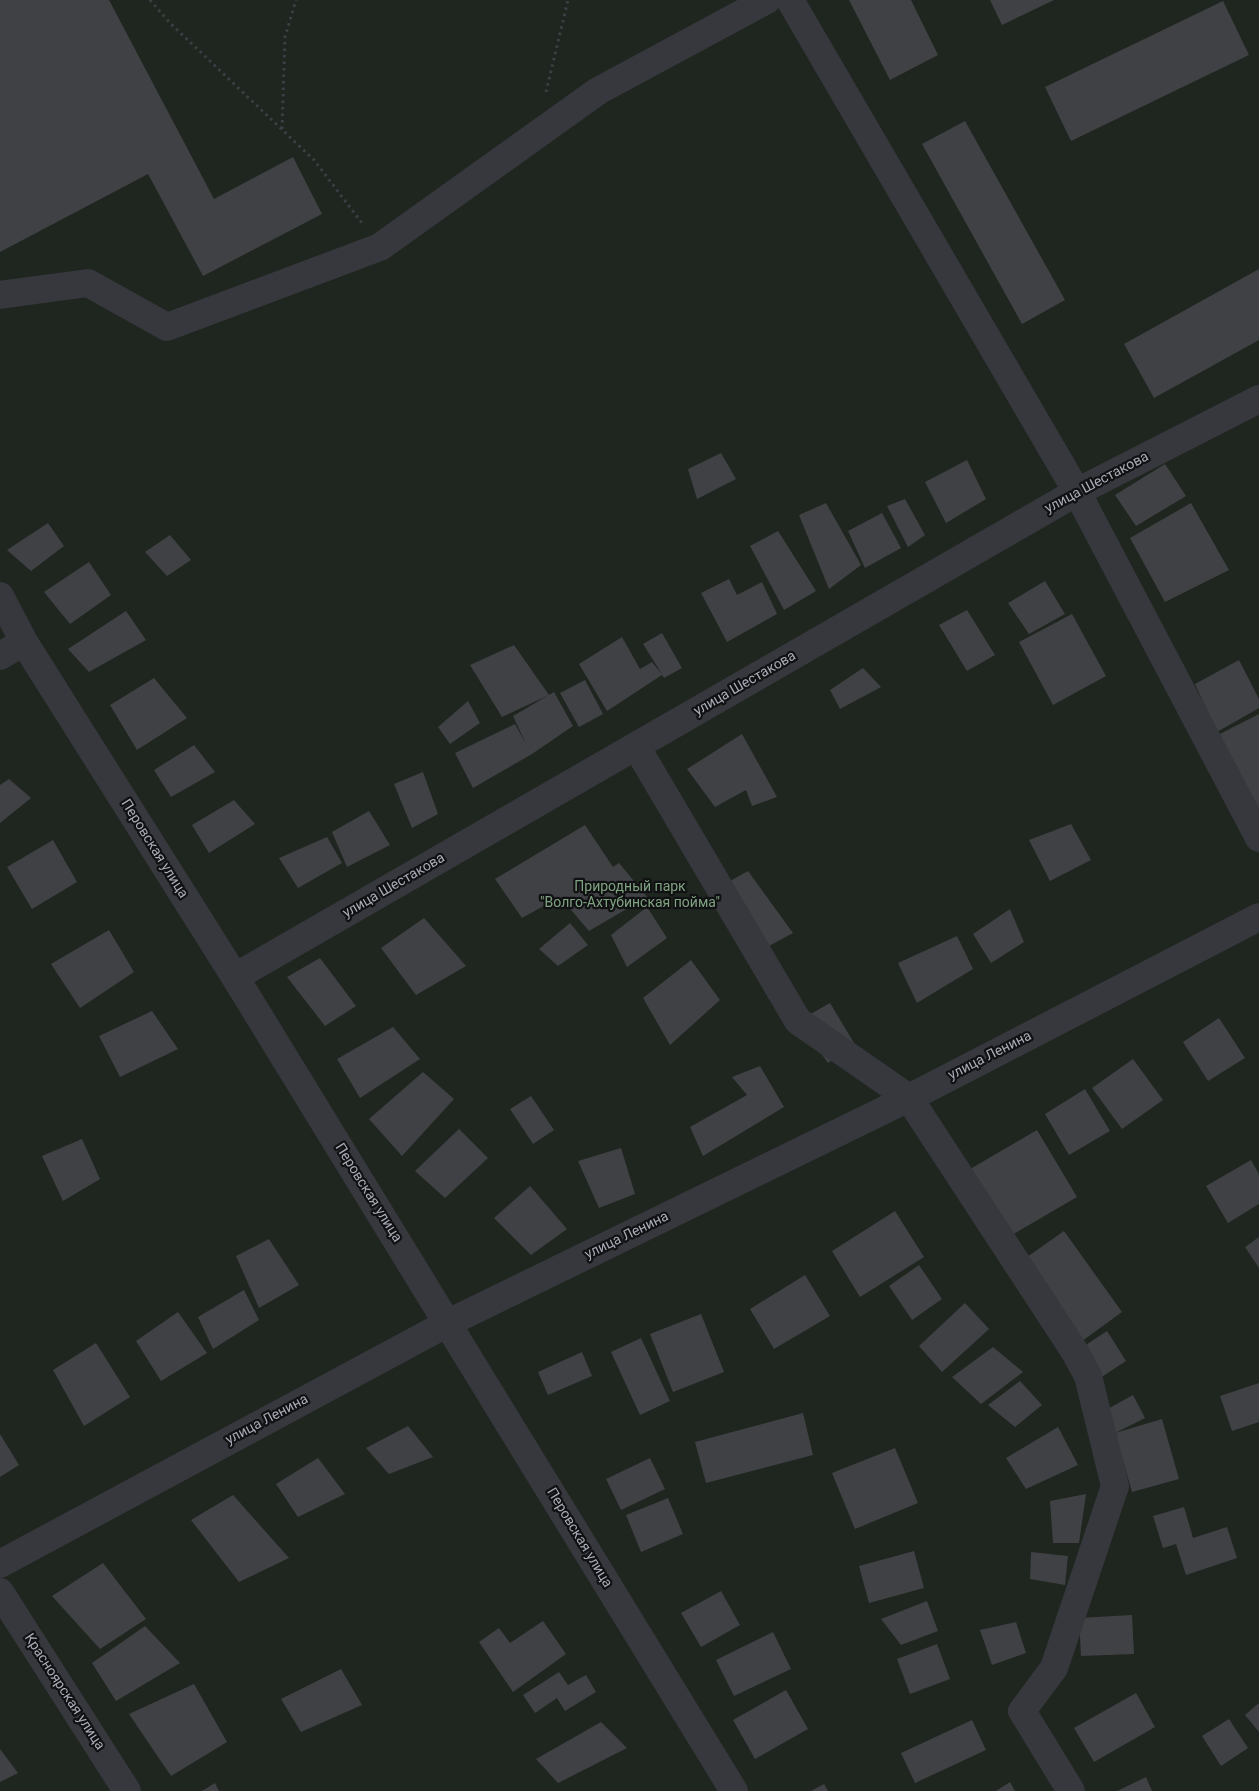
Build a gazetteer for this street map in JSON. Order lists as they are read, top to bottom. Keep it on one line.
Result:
{"streets":{"street":["улица Шестакова","Перовская улица","улица Ленина","Красноярская улица"]},"crossings":[["улица Шестакова","Перовская улица"],["Перовская улица","улица Ленина"]],"parks":["Природный парк \"Волго-Ахтубинская пойма\""]}
